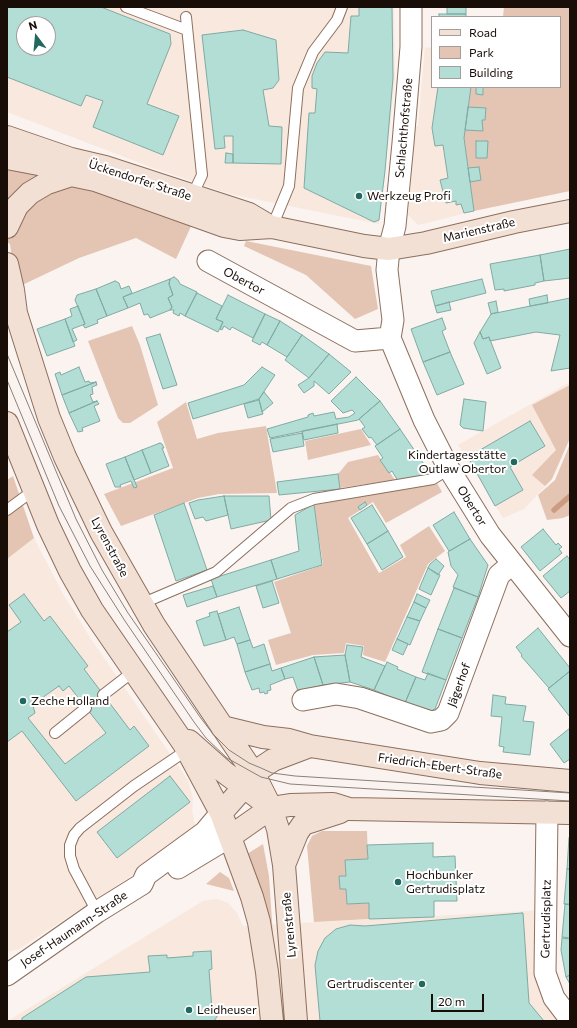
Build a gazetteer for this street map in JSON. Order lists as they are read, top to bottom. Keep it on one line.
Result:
{"streets":{"main road":["Ückendorfer Straße","Marienstraße","Lyrenstraße","Friedrich-Ebert-Straße"],"street":["Schlachthofstraße","Obertor","Jägerhof","Gertrudisplatz","Josef-Haumann-Straße"]},"crossings":[["Schlachthofstraße","Ückendorfer Straße"],["Schlachthofstraße","Marienstraße"],["Ückendorfer Straße","Marienstraße"],["Obertor","Jägerhof"],["Lyrenstraße","Friedrich-Ebert-Straße"],["Lyrenstraße","Josef-Haumann-Straße"]],"places":["Werkzeug Profi","Kindertagesstätte Outlaw Obertor","Zeche Holland","Hochbunker Gertrudisplatz","Gertrudiscenter","Leidheuser"],"legend":["Road","Park","Building"],"scale_bar":"20 m","north":"top"}
